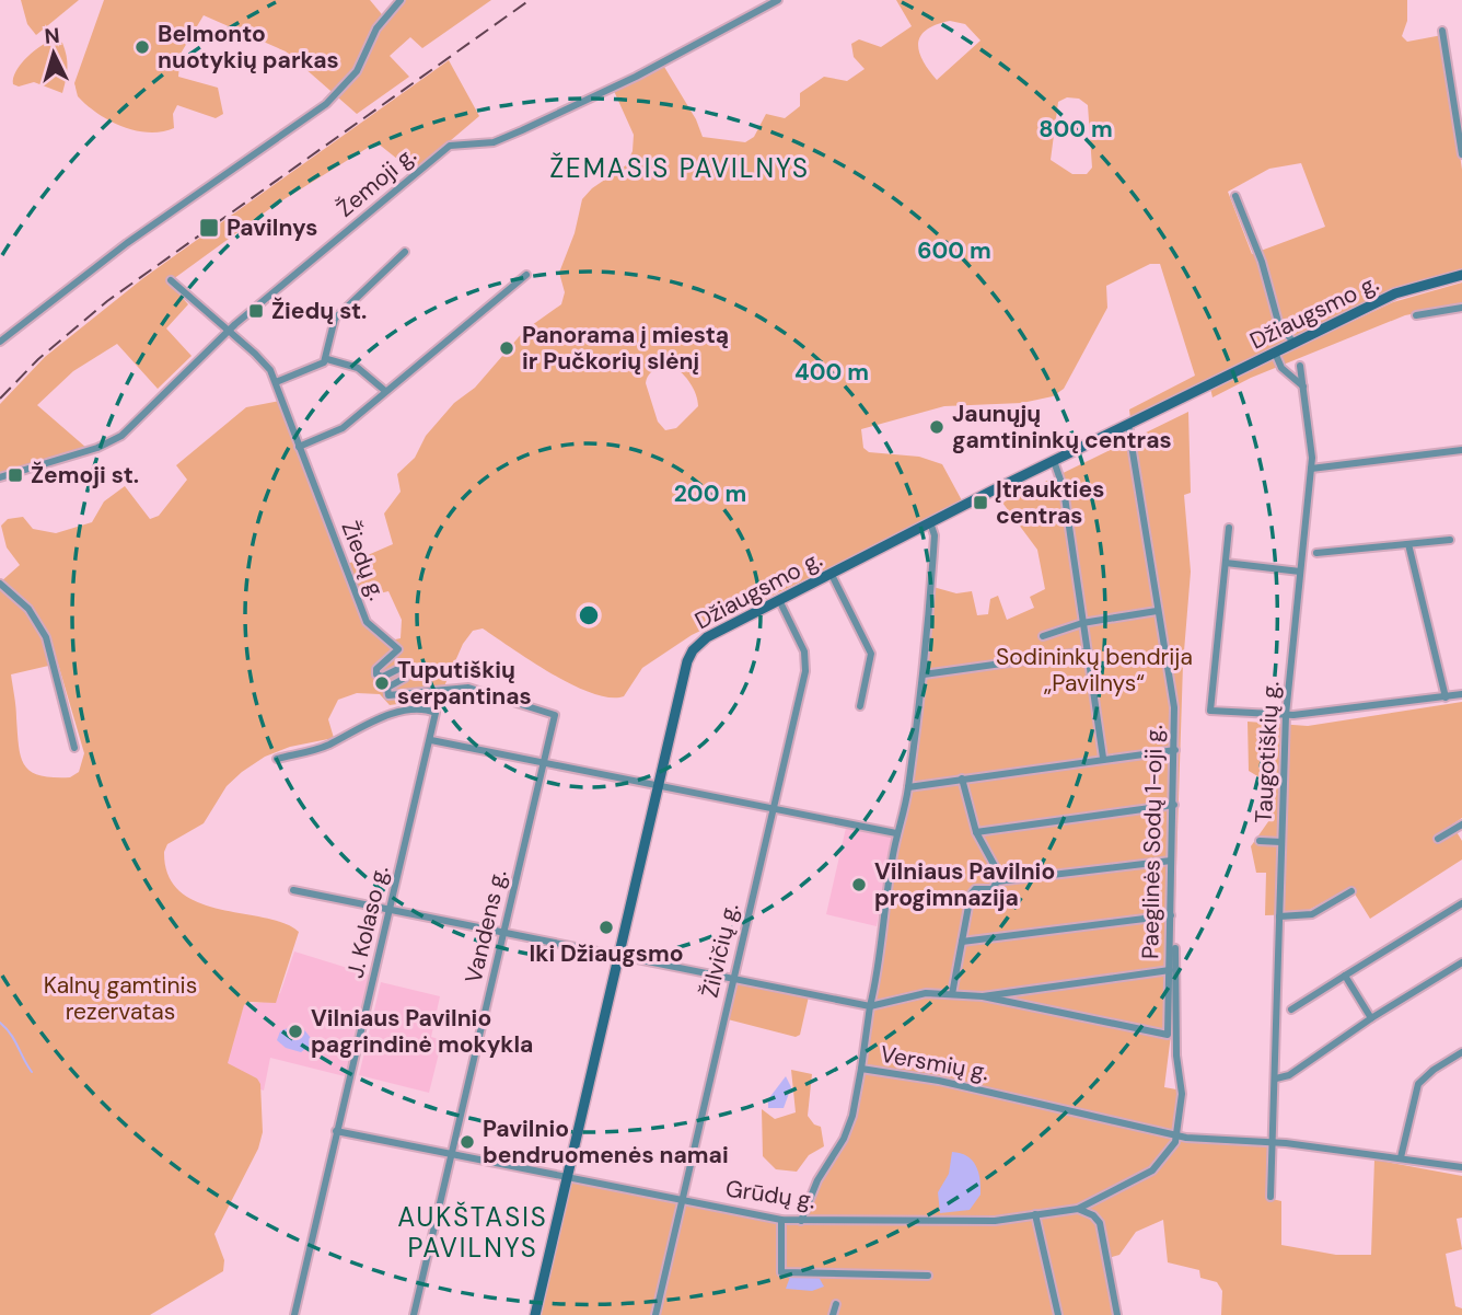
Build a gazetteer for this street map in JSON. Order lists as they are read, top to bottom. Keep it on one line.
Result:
{"streets":{"street":["Žemoji g.","Džiaugsmo g.","Žiedų g.","Taugotiškių g.","Paeglinės Sodų 1-oji g.","J. Kolaso g.","Vandens g.","Žilvičių g.","Versmių g.","Grūdų g."]},"crossings":[["Žemoji g.","Žiedų g."],["Džiaugsmo g.","Paeglinės Sodų 1-oji g."],["Džiaugsmo g.","Žilvičių g."],["Džiaugsmo g.","Versmių g."],["Džiaugsmo g.","Grūdų g."],["Žiedų g.","Vandens g."],["Taugotiškių g.","Versmių g."],["J. Kolaso g.","Grūdų g."],["Vandens g.","Grūdų g."],["Žilvičių g.","Grūdų g."],["Versmių g.","Grūdų g."]],"districts":["ŽEMASIS PAVILNYS","AUKŠTASIS PAVILNYS"],"parks":["Sodininkų bendrija „Pavilnys“","Kalnų gamtinis rezervatas"],"places":{"other":["Belmonto nuotykių parkas","Panorama į miestą ir Pučkorių slėnį","Jaunųjų gamtininkų centras","Tuputiškių serpantinas","Vilniaus Pavilnio progimnazija","Iki Džiaugsmo","Vilniaus Pavilnio pagrindinė mokykla","Pavilnio bendruomenės namai"],"transit":["Pavilnys","Žiedų st.","Žemoji st.","Įtraukties centras"]},"north":"top","rings":["800 m","600 m","400 m","200 m"]}
